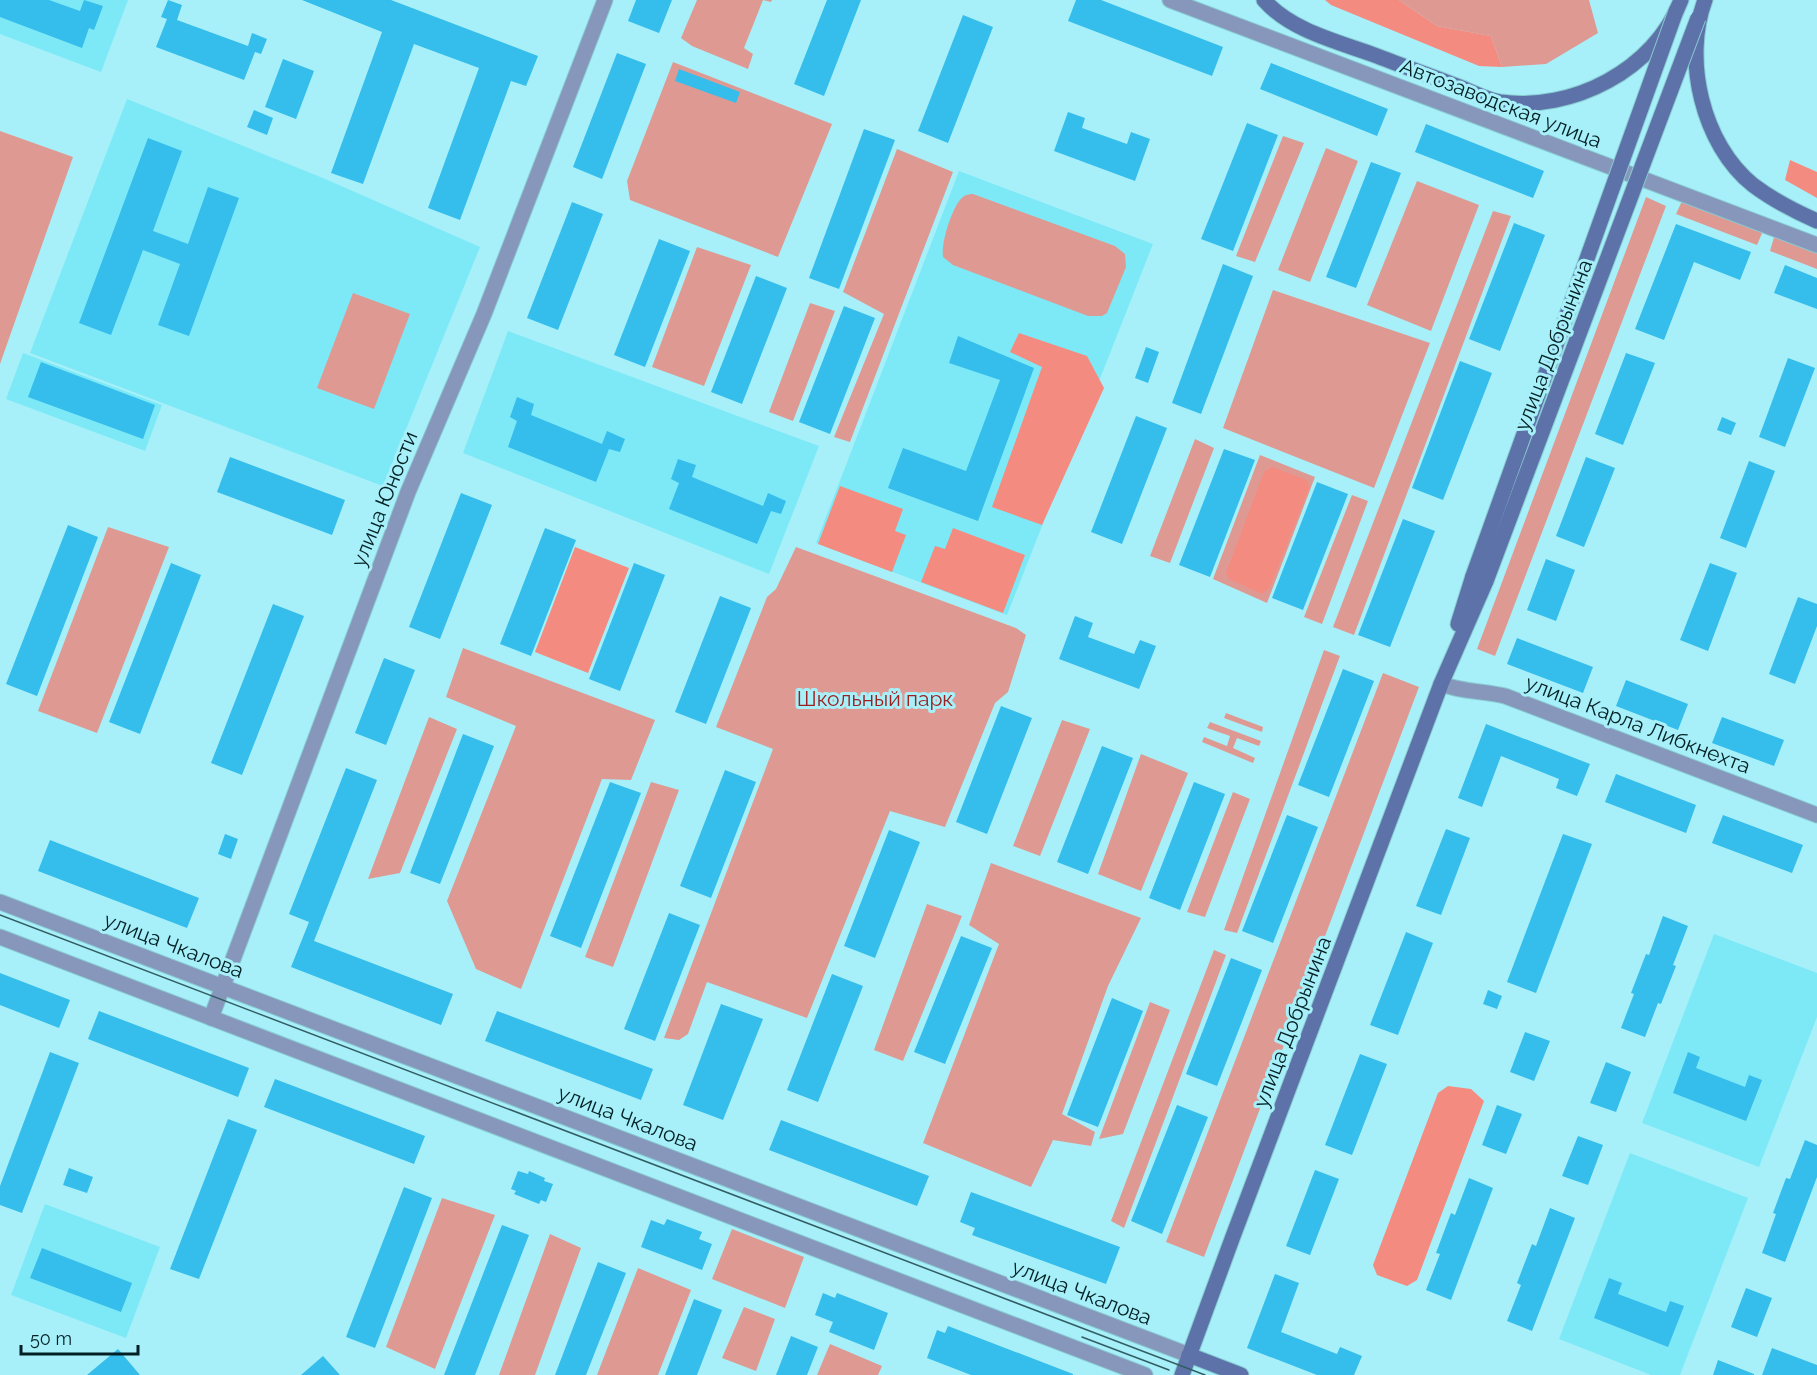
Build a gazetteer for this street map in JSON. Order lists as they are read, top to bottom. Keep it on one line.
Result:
{"streets":{"main road":["улица Добрынина","улица Чкалова"],"street":["Автозаводская улица","улица Юности","улица Карла Либкнехта"]},"crossings":[["улица Добрынина","улица Карла Либкнехта"],["улица Добрынина","улица Чкалова"],["улица Юности","улица Чкалова"]],"parks":["Школьный парк"],"scale_bar":"50 m"}
